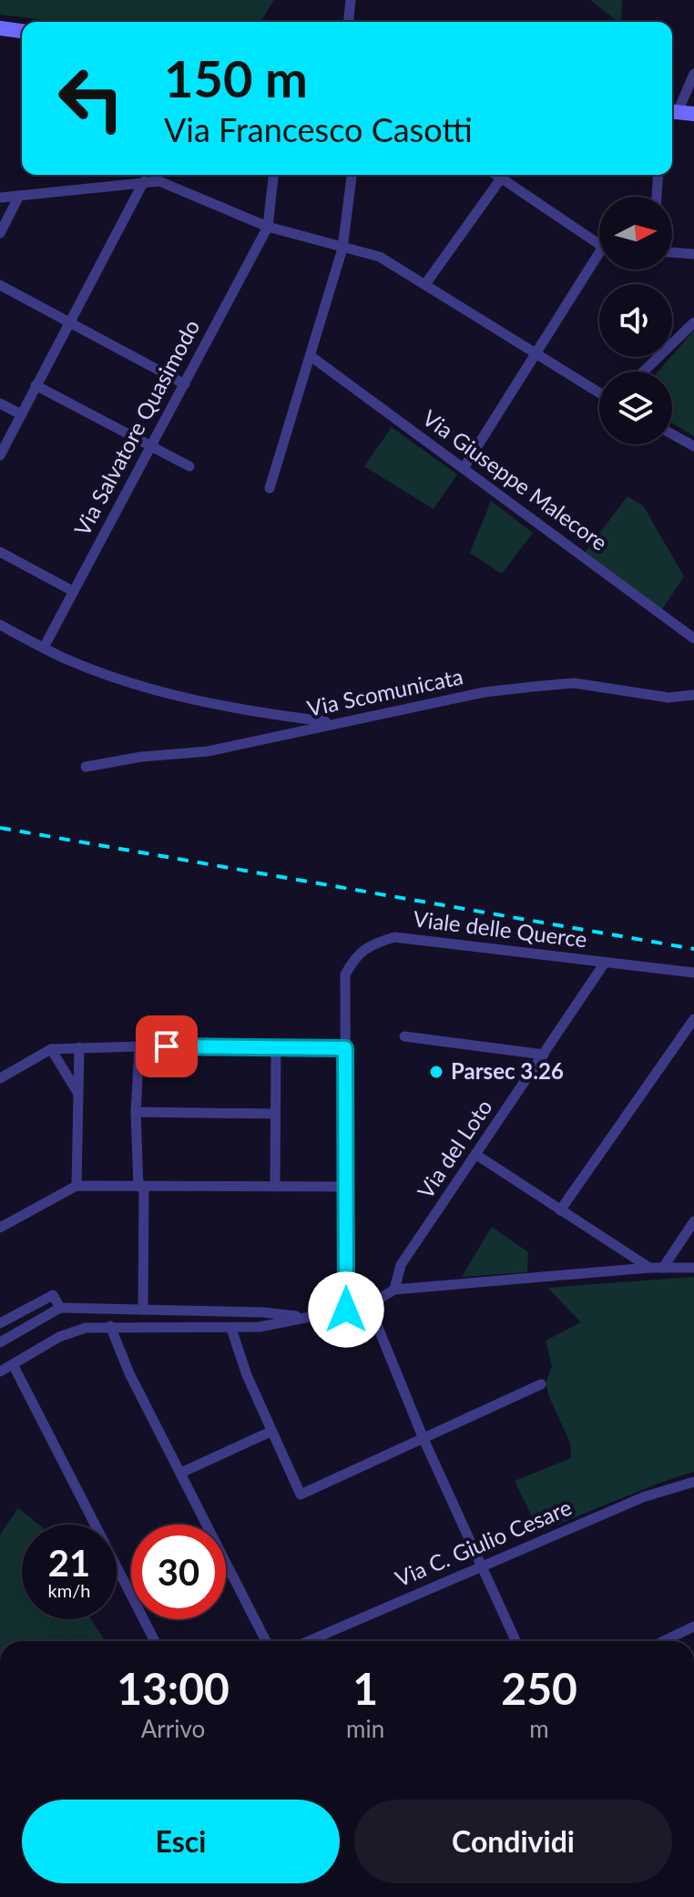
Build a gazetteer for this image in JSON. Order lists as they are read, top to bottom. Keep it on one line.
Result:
{"streets":{"street":["Via Salvatore Quasimodo","Via Giuseppe Malecore","Via Scomunicata","Viale delle Querce","Via del Loto","Via C. Giulio Cesare"]},"crossings":[["Viale delle Querce","Via del Loto"]],"places":["Parsec 3.26"],"north":"right","page":{"turn":["150 m","Via Francesco Casotti"],"speed":"21 km/h","limit":"30","eta":["13:00","Arrivo","1","min","250","m"],"buttons":["Esci","Condividi"]}}
